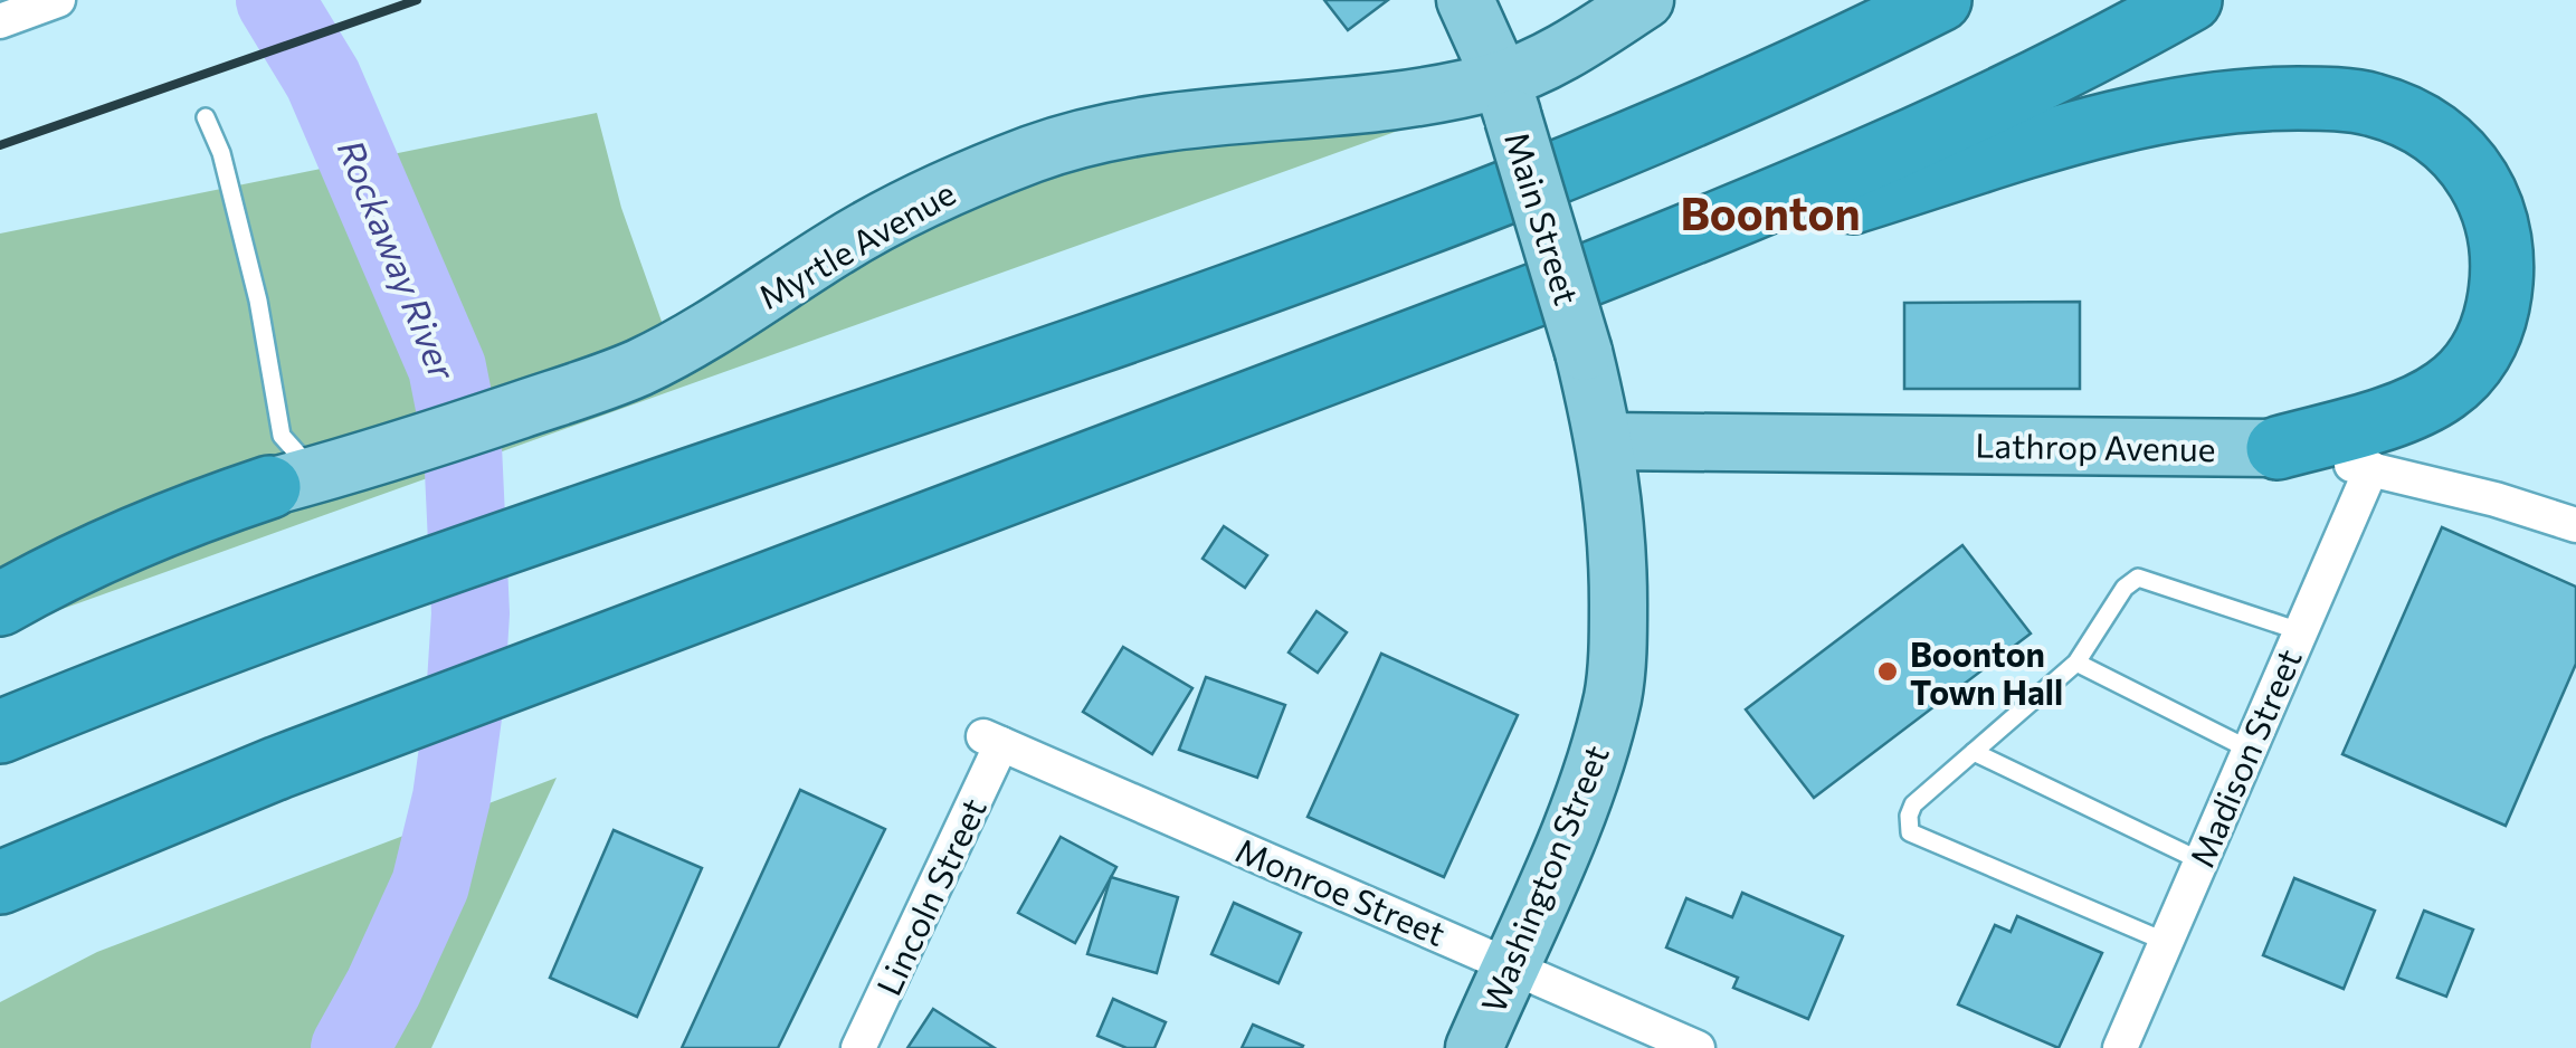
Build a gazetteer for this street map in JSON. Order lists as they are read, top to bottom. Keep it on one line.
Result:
{"streets":{"main road":["Main Street","Myrtle Avenue","Lathrop Avenue","Washington Street"],"street":["Madison Street","Monroe Street","Lincoln Street"]},"crossings":[["Main Street","Myrtle Avenue"],["Main Street","Lathrop Avenue"],["Main Street","Washington Street"],["Lathrop Avenue","Madison Street"],["Lathrop Avenue","Washington Street"],["Washington Street","Monroe Street"],["Monroe Street","Lincoln Street"]],"districts":["Boonton"],"water":["Rockaway River"],"places":["Boonton Town Hall"]}
